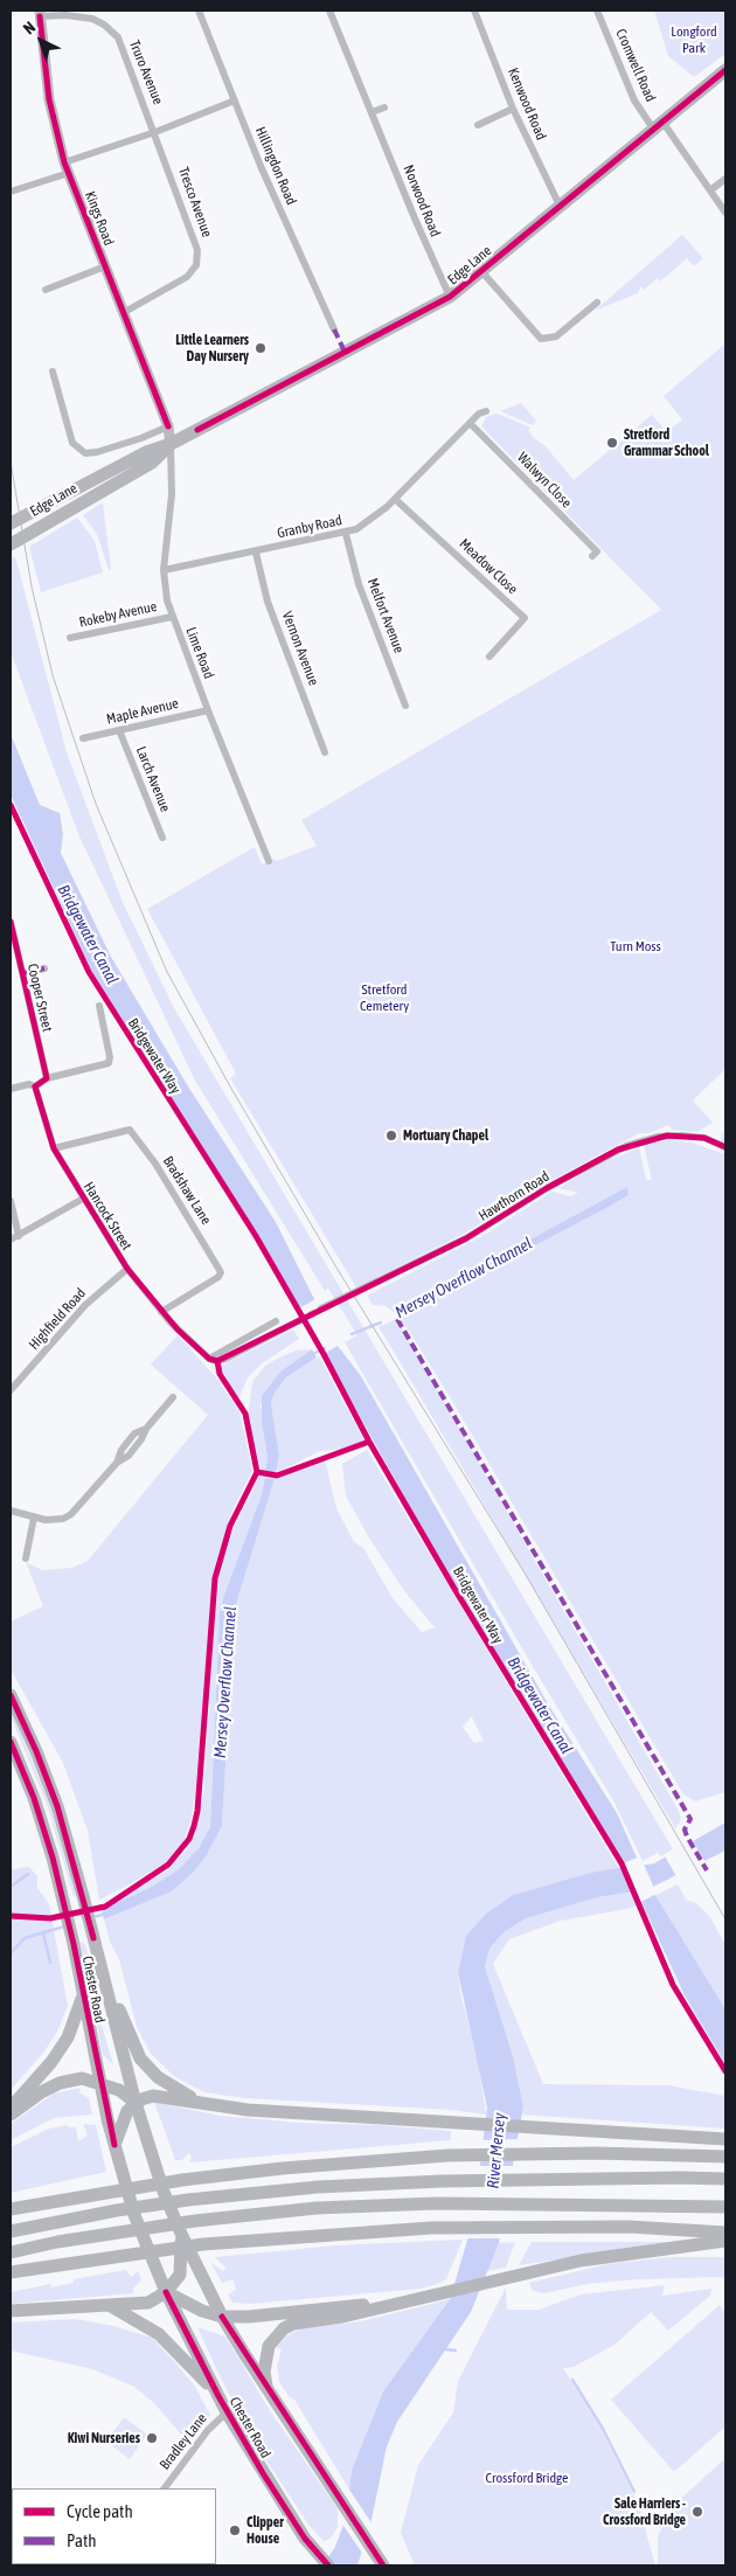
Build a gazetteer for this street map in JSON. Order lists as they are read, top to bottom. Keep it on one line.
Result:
{"streets":{"highway":["Edge Lane","Chester Road"],"street":["Cromwell Road","Truro Avenue","Kenwood Road","Hillingdon Road","Norwood Road","Tresco Avenue","Kings Road","Walwyn Close","Granby Road","Meadow Close","Rokeby Avenue","Melfort Avenue","Vernon Avenue","Lime Road","Maple Avenue","Larch Avenue","Cooper Street","Bradshaw Lane","Hawthorn Road","Hancock Street","Highfield Road","Bradley Lane"],"cycle path":["Bridgewater Way"]},"crossings":[["Cromwell Road","Edge Lane"],["Truro Avenue","Tresco Avenue"],["Truro Avenue","Kings Road"],["Kenwood Road","Edge Lane"],["Norwood Road","Edge Lane"],["Tresco Avenue","Kings Road"],["Kings Road","Edge Lane"],["Kings Road","Lime Road"],["Edge Lane","Lime Road"],["Walwyn Close","Granby Road"],["Granby Road","Meadow Close"],["Granby Road","Melfort Avenue"],["Granby Road","Vernon Avenue"],["Granby Road","Lime Road"],["Rokeby Avenue","Lime Road"],["Lime Road","Maple Avenue"],["Maple Avenue","Larch Avenue"],["Bradshaw Lane","Hancock Street"],["Hancock Street","Highfield Road"],["Chester Road","Bradley Lane"]],"water":["Bridgewater Canal","Mersey Overflow Channel","River Mersey"],"parks":["Longford Park","Turn Moss","Stretford Cemetery","Crossford Bridge"],"places":["Little Learners Day Nursery","Stretford Grammar School","Mortuary Chapel","Kiwi Nurseries","Sale Harriers - Crossford Bridge","Clipper House"],"legend":["Cycle path","Path"],"north":"top left"}
